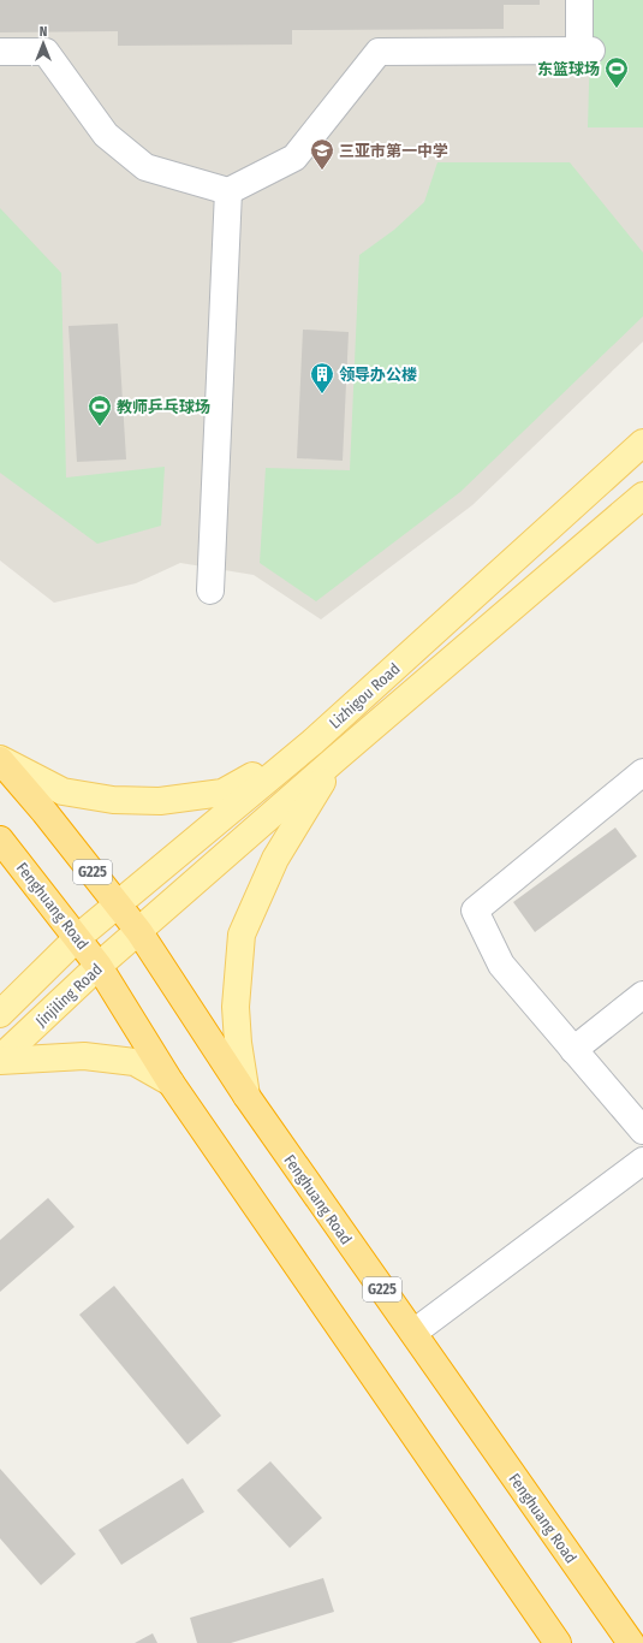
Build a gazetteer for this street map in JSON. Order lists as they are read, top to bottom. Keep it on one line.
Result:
{"streets":{"highway":["G225","Fenghuang Road"],"main road":["Lizhigou Road","Jinjiling Road"]},"crossings":[["Lizhigou Road","Fenghuang Road"],["Lizhigou Road","Jinjiling Road"],["Fenghuang Road","Jinjiling Road"]],"places":{"sports":["东篮球场","教师乒乓球场"],"school or university":["三亚市第一中学"],"building":["领导办公楼"]},"north":"top"}
